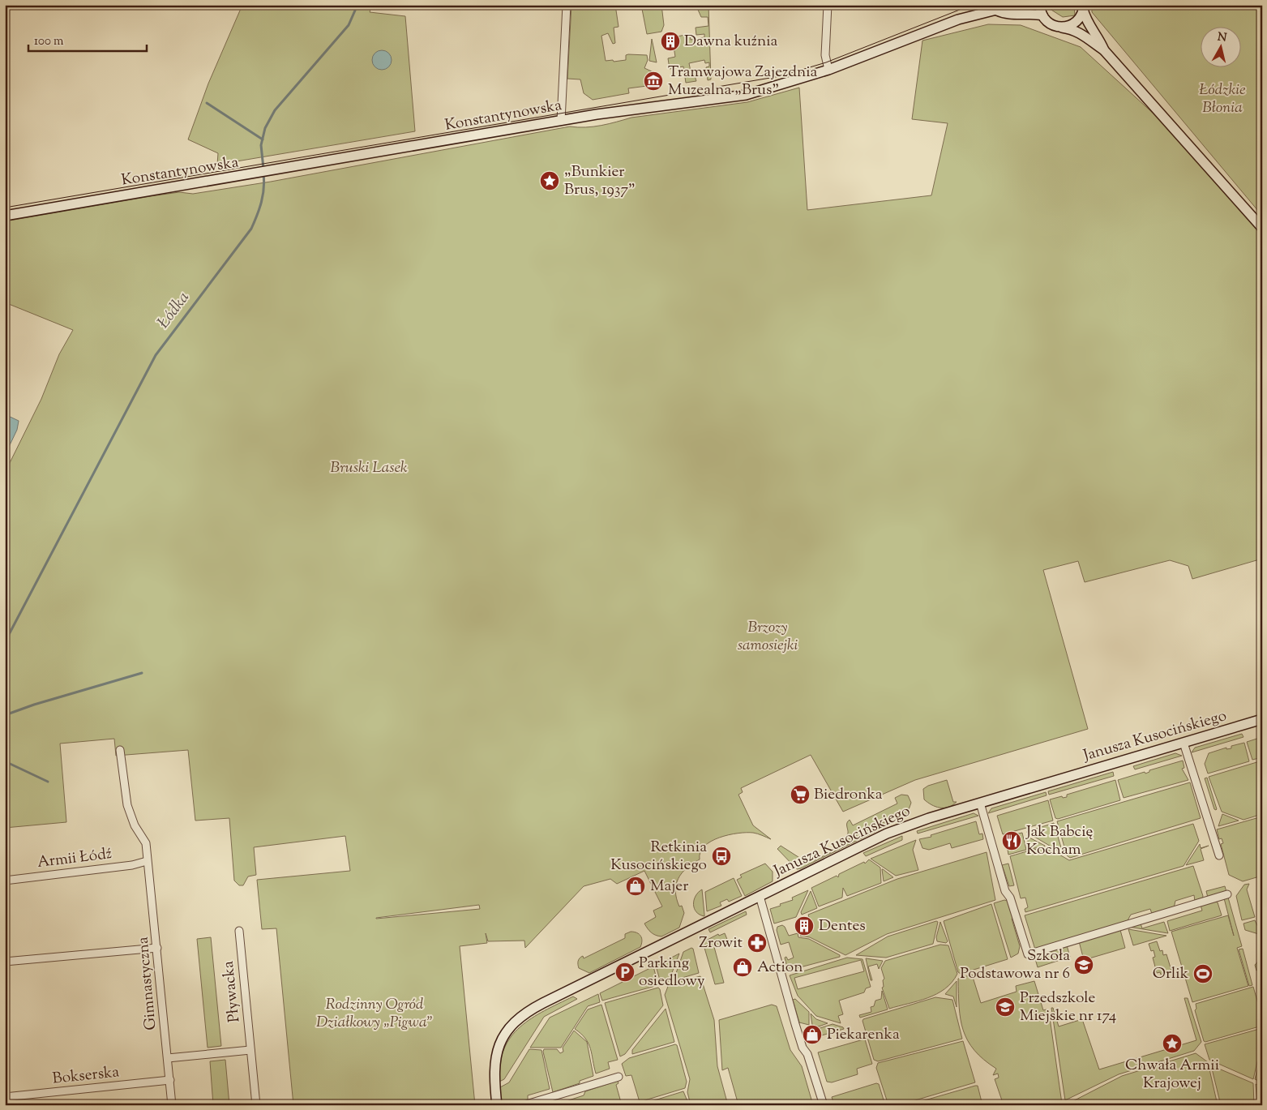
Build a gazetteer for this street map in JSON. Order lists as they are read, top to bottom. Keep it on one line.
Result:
{"streets":{"street":["Konstantynowska","Janusza Kusocińskiego","Armii Łódź","Gimnastyczna","Pływacka","Bokserska"]},"crossings":[["Armii Łódź","Gimnastyczna"],["Gimnastyczna","Bokserska"]],"water":["Łódka"],"parks":["Łódzkie Błonia","Bruski Lasek","Brzozy samosiejki","Rodzinny Ogród Działkowy „Pigwa”"],"places":{"building":["Dawna kuźnia","Dentes"],"museum":["Tramwajowa Zajezdnia Muzealna „Brus”"],"place":["„Bunkier Brus, 1937”","Chwała Armii Krajowej"],"supermarket":["Biedronka"],"restaurant":["Jak Babcię Kocham"],"bus stop":["Retkinia Kusocińskiego"],"shop":["Majer","Action","Piekarenka"],"pharmacy":["Zrowit"],"school or university":["Szkoła Podstawowa nr 6","Przedszkole Miejskie nr 174"],"parking":["Parking osiedlowy"],"sports":["Orlik"]},"scale_bar":"100 m","north":"top"}
